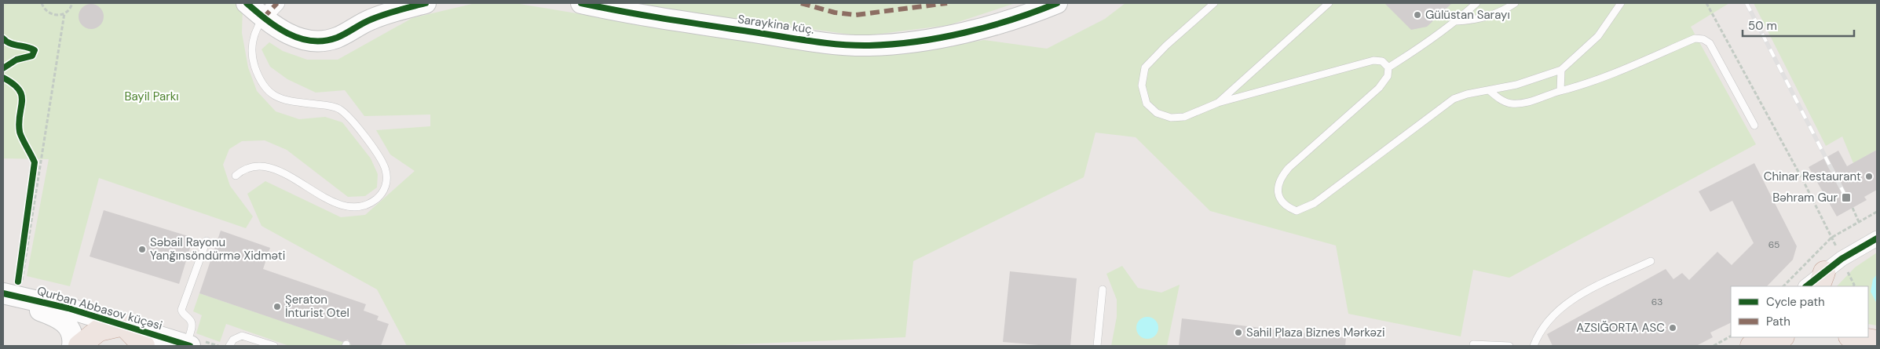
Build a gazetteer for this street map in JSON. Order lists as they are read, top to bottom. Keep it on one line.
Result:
{"streets":{"street":["Saraykina küç.","Qurban Abbasov küçəsi"]},"parks":["Bayil Parkı"],"places":{"other":["Gülüstan Sarayı","Chinar Restaurant","Səbail Rayonu Yanğınsöndürmə Xidməti","Şeraton İnturist Otel","AZSIĞORTA ASC","Sahil Plaza Biznes Mərkəzi"],"transit":["Bəhram Gur"]},"house_numbers":["65","63"],"legend":["Cycle path","Path"],"scale_bar":"50 m"}
